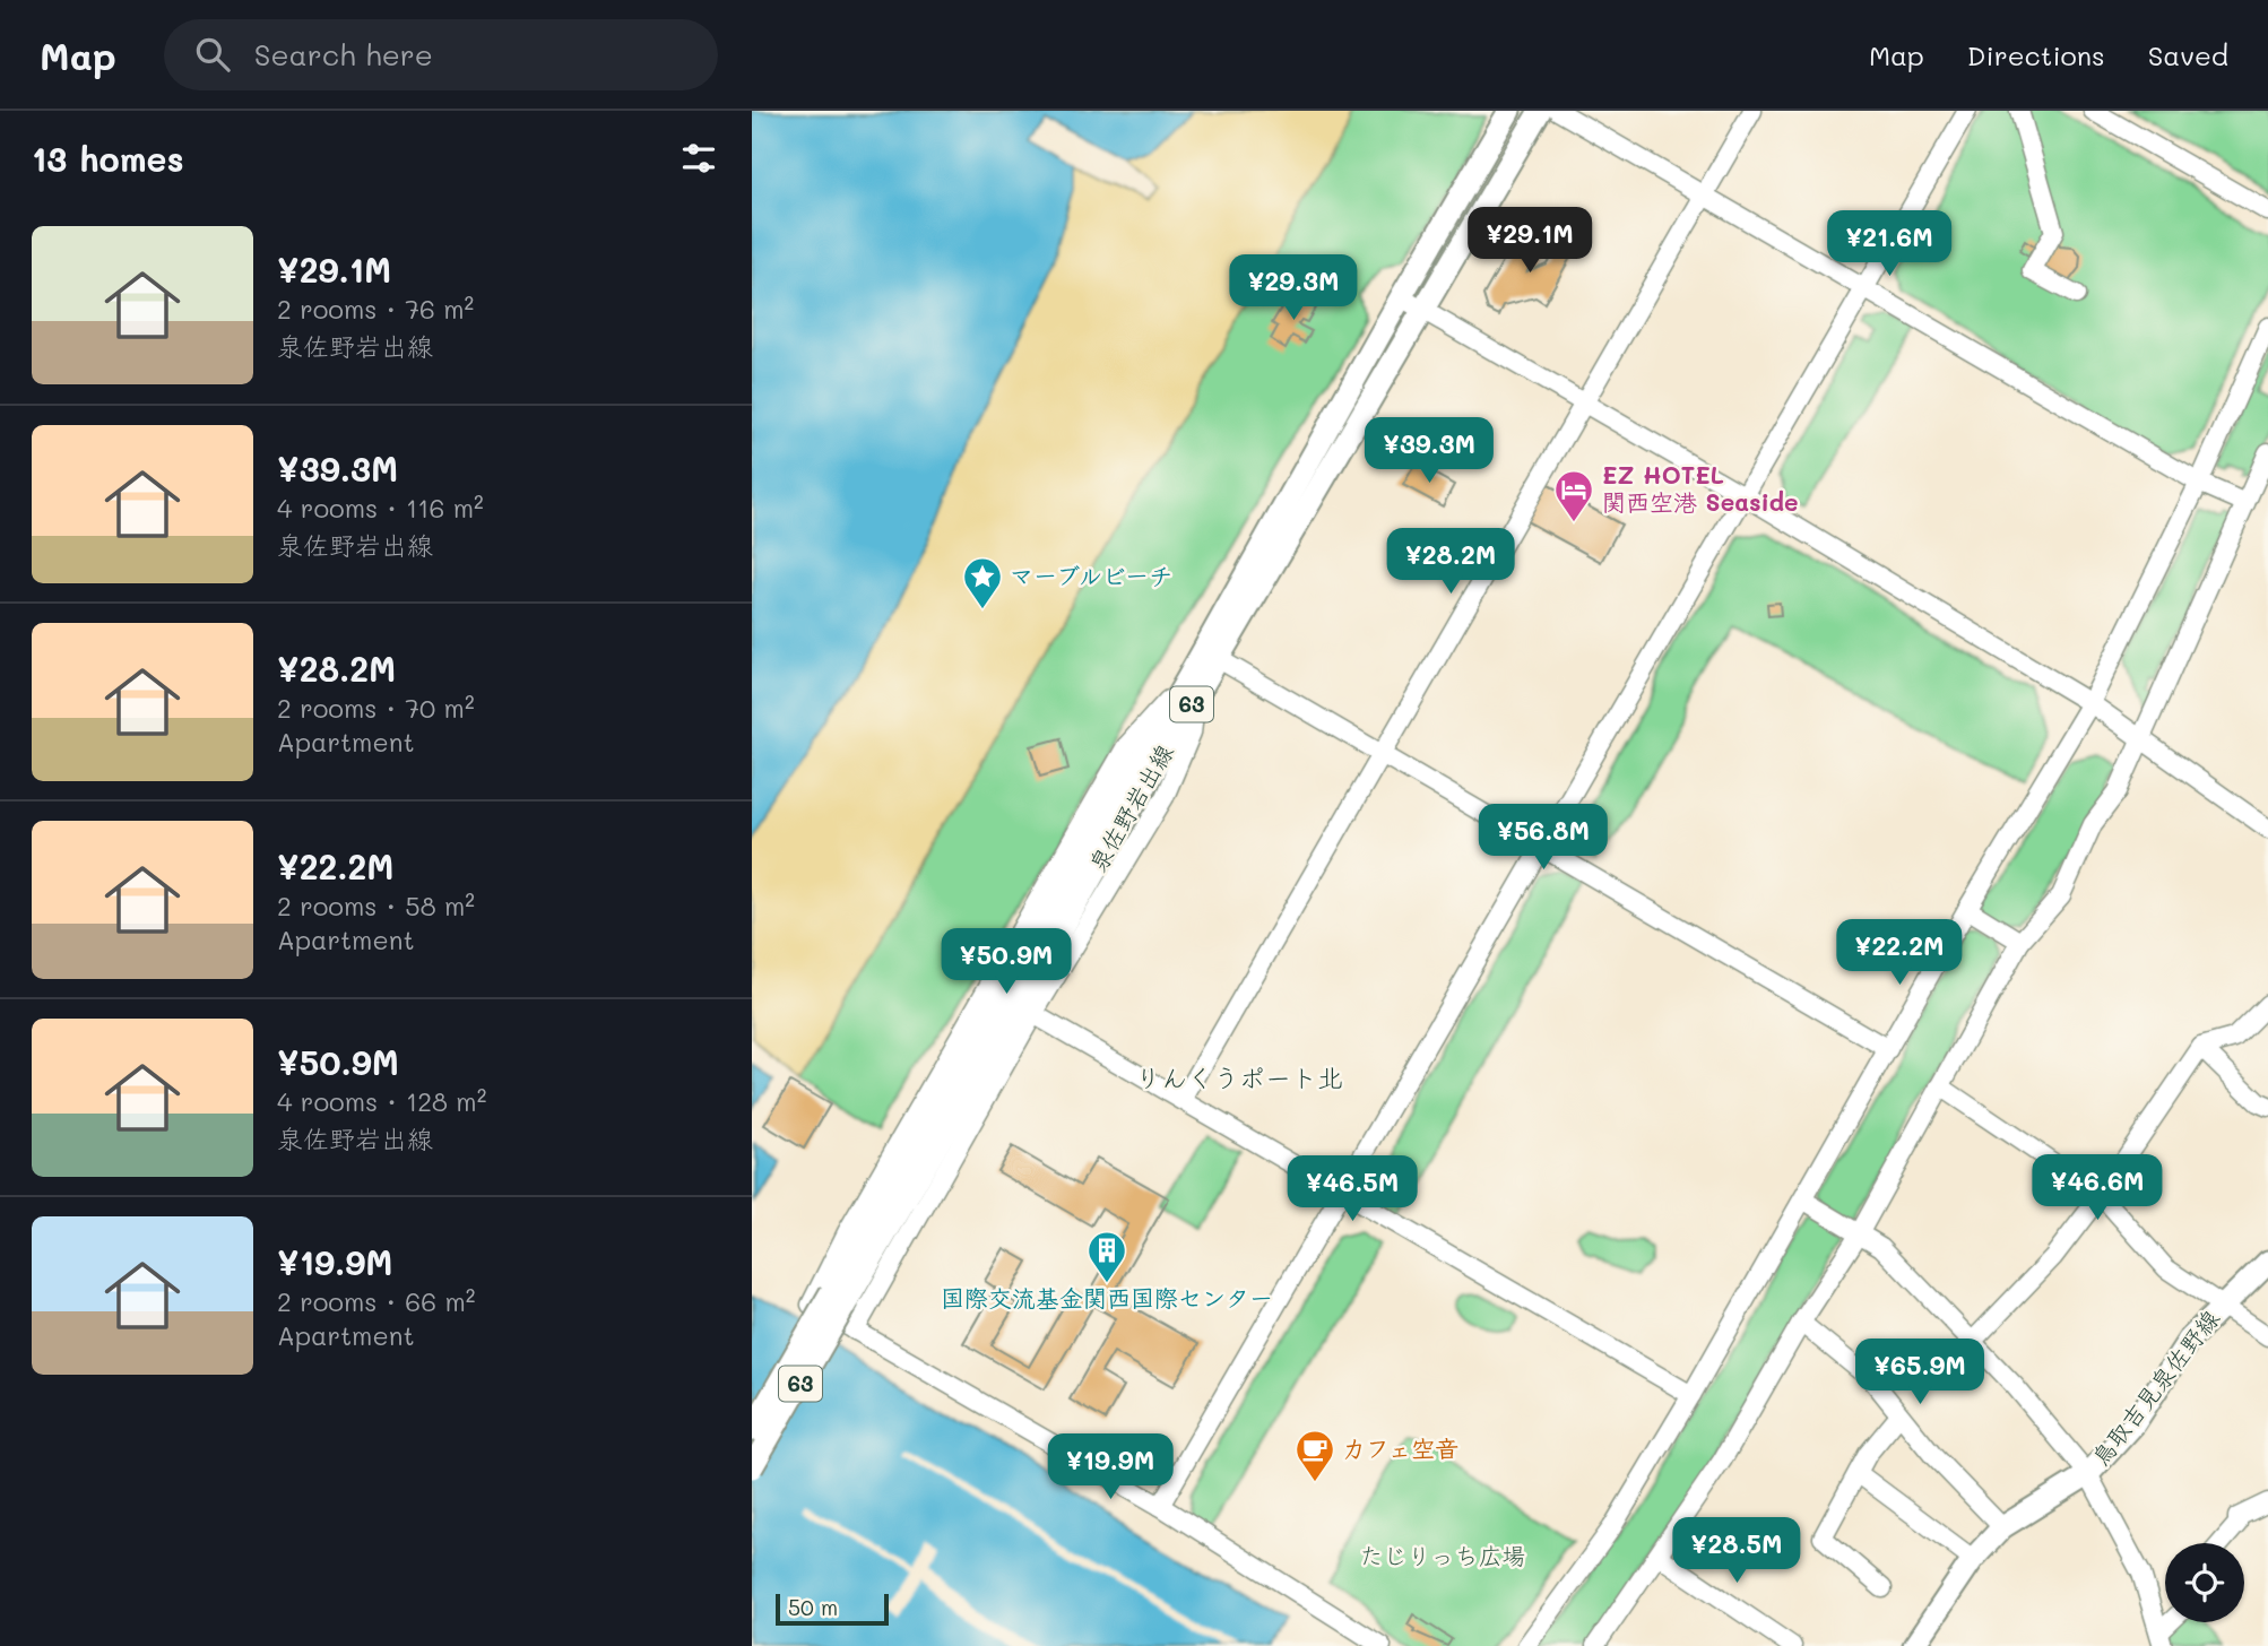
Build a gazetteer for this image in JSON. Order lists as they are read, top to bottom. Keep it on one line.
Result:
{"streets":{"main road":["63","泉佐野岩出線","鳥取吉見泉佐野線"]},"districts":["りんくうポート北"],"parks":["たじりっち広場"],"places":{"hotel":["EZ HOTEL 関西空港 Seaside"],"place":["マーブルビーチ"],"building":["国際交流基金関西国際センター"],"cafe":["カフェ空音"]},"scale_bar":"50 m","page":{"header":"Map","search":"Search here","nav":["Map","Directions","Saved"],"heading":"13 homes","list":[{"name":"¥29.1M","note":"2 rooms · 76 m² · 泉佐野岩出線"},{"name":"¥39.3M","note":"4 rooms · 116 m² · 泉佐野岩出線"},{"name":"¥28.2M","note":"2 rooms · 70 m² · Apartment"},{"name":"¥22.2M","note":"2 rooms · 58 m² · Apartment"},{"name":"¥50.9M","note":"4 rooms · 128 m² · 泉佐野岩出線"},{"name":"¥19.9M","note":"2 rooms · 66 m² · Apartment"}],"price":["¥29.1M","¥21.6M","¥29.3M","¥39.3M","¥28.2M","¥56.8M","¥22.2M","¥50.9M","¥46.6M","¥46.5M","¥65.9M","¥19.9M","¥28.5M"],"scale":"50 m"}}
